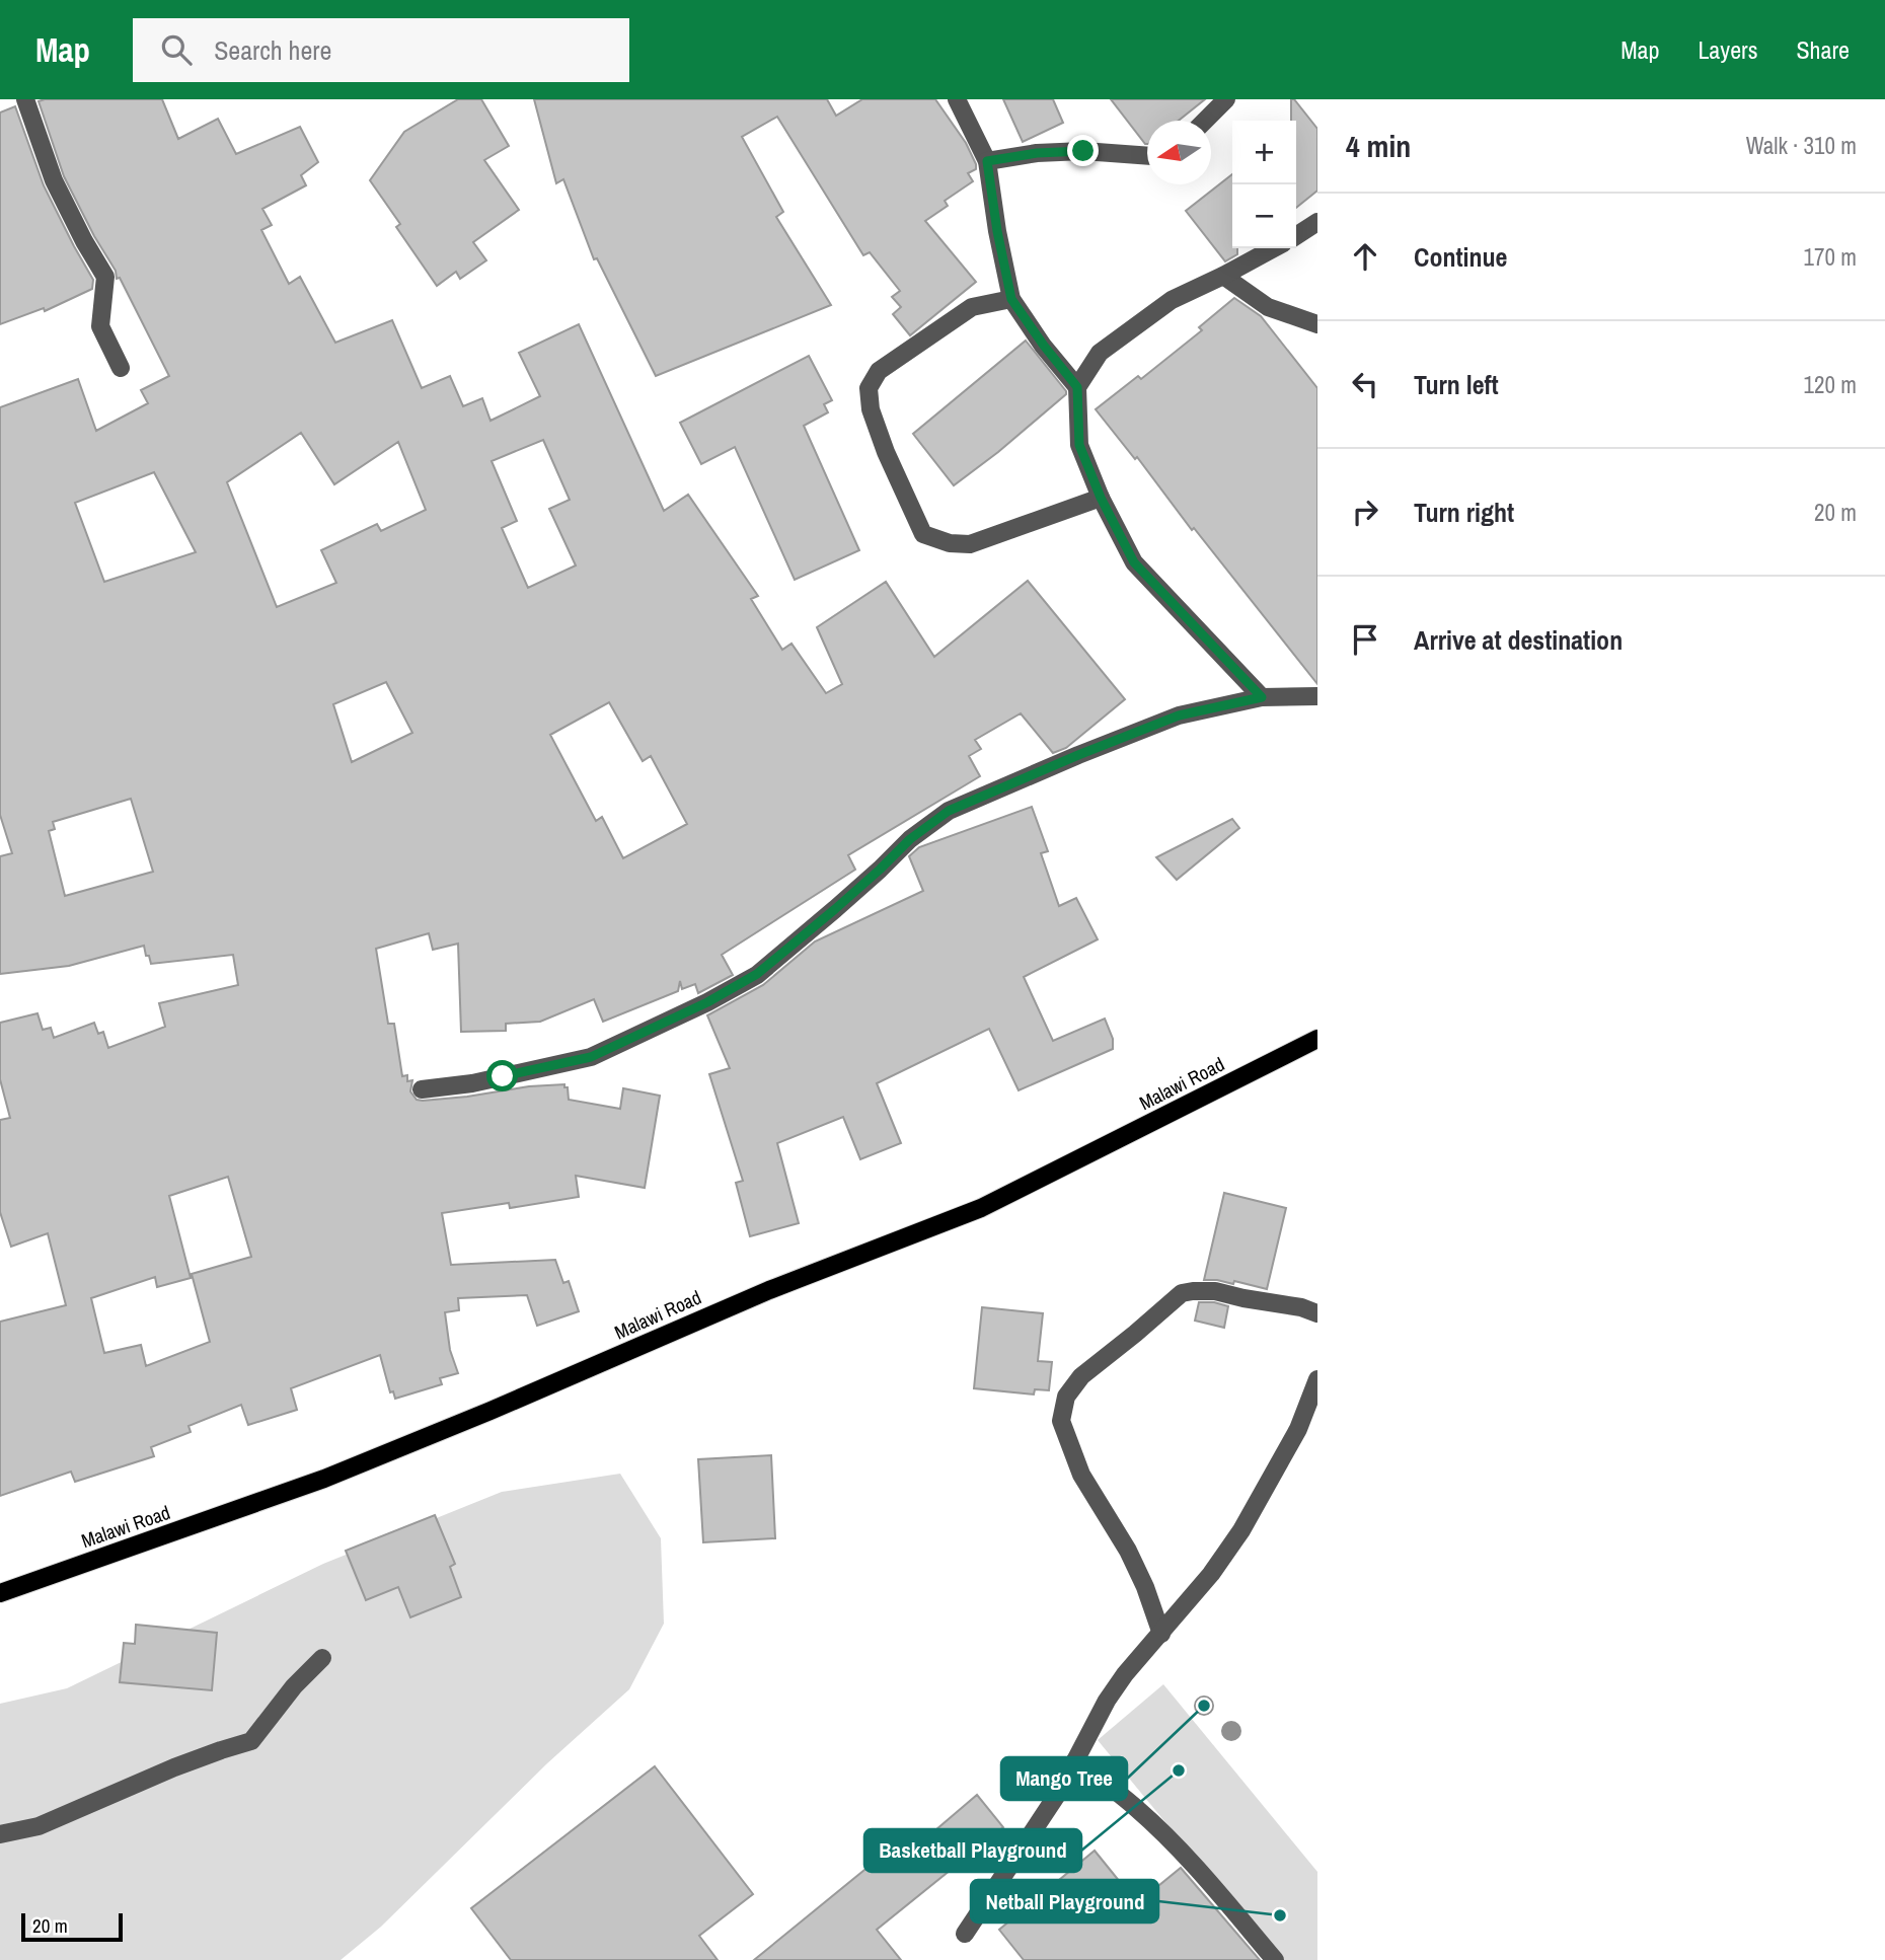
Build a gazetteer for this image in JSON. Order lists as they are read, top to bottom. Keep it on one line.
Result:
{"streets":{"main road":["Malawi Road"]},"places":["Mango Tree","Basketball Playground","Netball Playground"],"scale_bar":"20 m","north":"left","page":{"header":"Map","search":"Search here","nav":["Map","Layers","Share"],"heading":["4 min","Walk · 310 m"],"map_buttons":["+","−"],"list":[["Continue","170 m"],["Turn left","120 m"],["Turn right","20 m"],"Arrive at destination"],"scale":"20 m"}}
